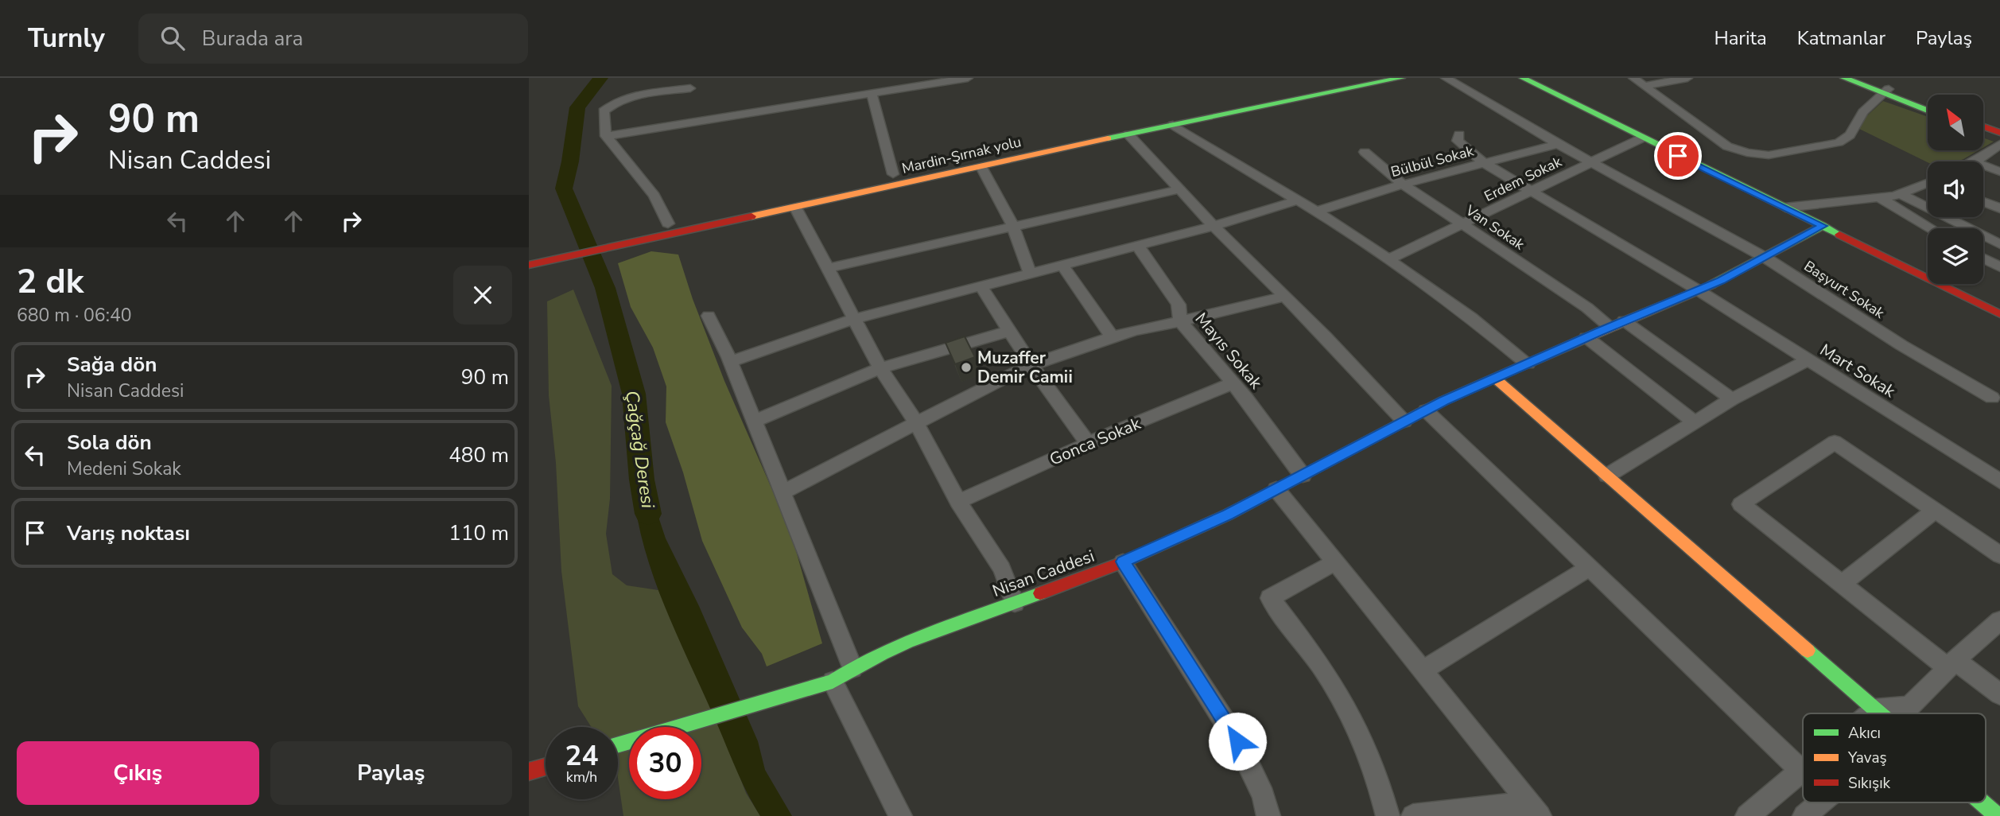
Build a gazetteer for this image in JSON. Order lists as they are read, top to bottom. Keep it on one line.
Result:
{"streets":{"main road":["Mardin-Şırnak yolu","Nisan Caddesi"],"street":["Bülbül Sokak","Erdem Sokak","Van Sokak","Başyurt Sokak","Mayıs Sokak","Mart Sokak","Gonca Sokak"]},"crossings":[["Bülbül Sokak","Van Sokak"],["Bülbül Sokak","Başyurt Sokak"],["Bülbül Sokak","Mart Sokak"],["Erdem Sokak","Van Sokak"],["Erdem Sokak","Başyurt Sokak"],["Erdem Sokak","Mart Sokak"],["Van Sokak","Nisan Caddesi"],["Başyurt Sokak","Nisan Caddesi"],["Mayıs Sokak","Gonca Sokak"],["Mayıs Sokak","Nisan Caddesi"],["Mart Sokak","Nisan Caddesi"]],"water":["Çağçağ Deresi"],"places":["Muzaffer Demir Camii"],"legend":["Akıcı","Yavaş","Sıkışık"],"north":"top left","page":{"header":"Turnly","search":"Burada ara","nav":["Harita","Katmanlar","Paylaş"],"turn":["90 m","Nisan Caddesi"],"heading":["2 dk","680 m · 06:40"],"list":[{"name":"Sağa dön","note":"Nisan Caddesi","value":"90 m"},{"name":"Sola dön","note":"Medeni Sokak","value":"480 m"},{"name":"Varış noktası","value":"110 m"}],"speed":"24 km/h","limit":"30","buttons":["Çıkış","Paylaş"]}}
